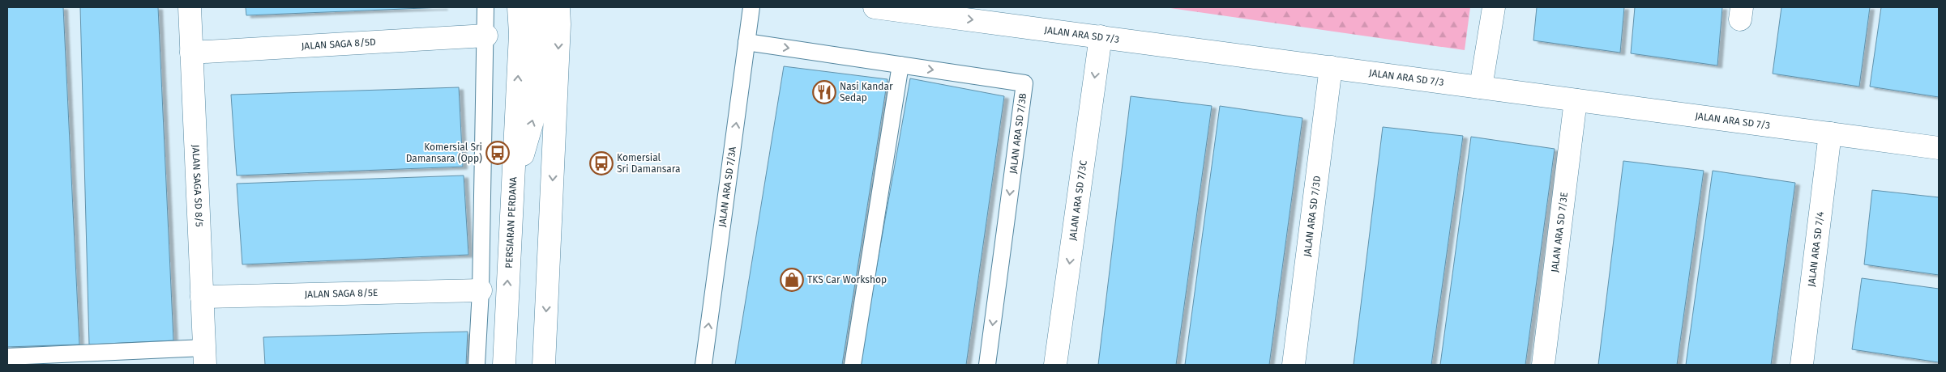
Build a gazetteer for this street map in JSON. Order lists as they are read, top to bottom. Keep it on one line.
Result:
{"streets":{"street":["JALAN ARA SD 7/3","JALAN SAGA 8/5D","JALAN SAGA SD 8/5","JALAN ARA SD 7/3C","JALAN ARA SD 7/3D","PERSIARAN PERDANA","JALAN ARA SD 7/3E","JALAN ARA SD 7/4","JALAN SAGA 8/5E"],"lane":["JALAN ARA SD 7/3B","JALAN ARA SD 7/3A"]},"crossings":[["JALAN ARA SD 7/3","JALAN ARA SD 7/3C"],["JALAN ARA SD 7/3","JALAN ARA SD 7/3D"],["JALAN ARA SD 7/3","JALAN ARA SD 7/3E"],["JALAN ARA SD 7/3","JALAN ARA SD 7/4"],["JALAN SAGA 8/5D","JALAN SAGA SD 8/5"],["JALAN ARA SD 7/3B","JALAN ARA SD 7/3A"],["JALAN SAGA SD 8/5","JALAN SAGA 8/5E"]],"one_way":["JALAN ARA SD 7/3A","JALAN ARA SD 7/3C"],"places":{"restaurant":["Nasi Kandar Sedap"],"bus stop":["Komersial Sri Damansara (Opp)","Komersial Sri Damansara"],"shop":["TKS Car Workshop"]}}
